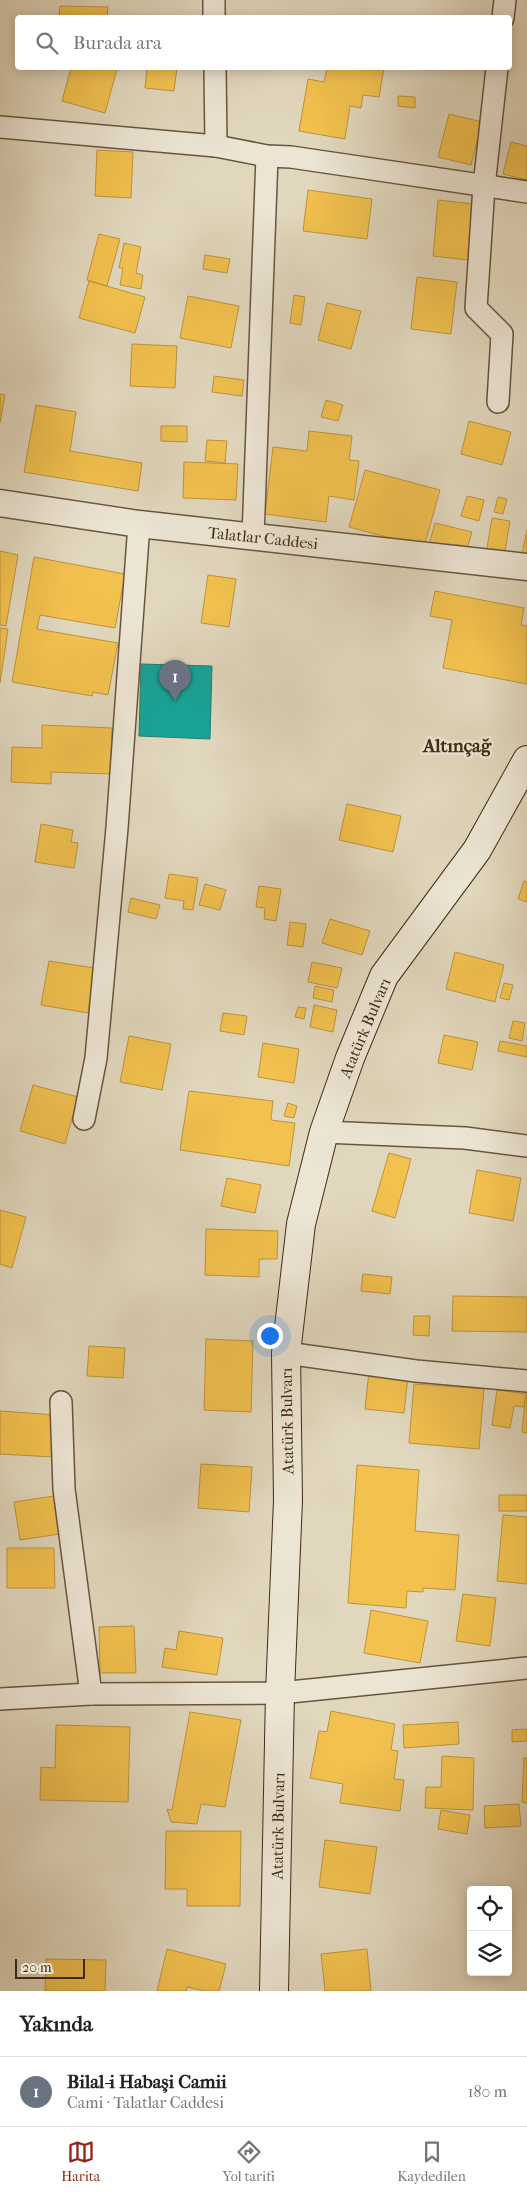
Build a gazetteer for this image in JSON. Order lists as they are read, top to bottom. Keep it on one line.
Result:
{"streets":{"main road":["Atatürk Bulvarı"],"street":["Talatlar Caddesi"]},"districts":["Altınçağ"],"scale_bar":"20 m","page":{"search":"Burada ara","pins":"1","scale":"20 m","heading":"Yakında","list":[{"mark":"1","name":"Bilal-i Habaşi Camii","note":"Cami · Talatlar Caddesi","value":"180 m"}],"nav":["Harita","Yol tarifi","Kaydedilen"]}}
